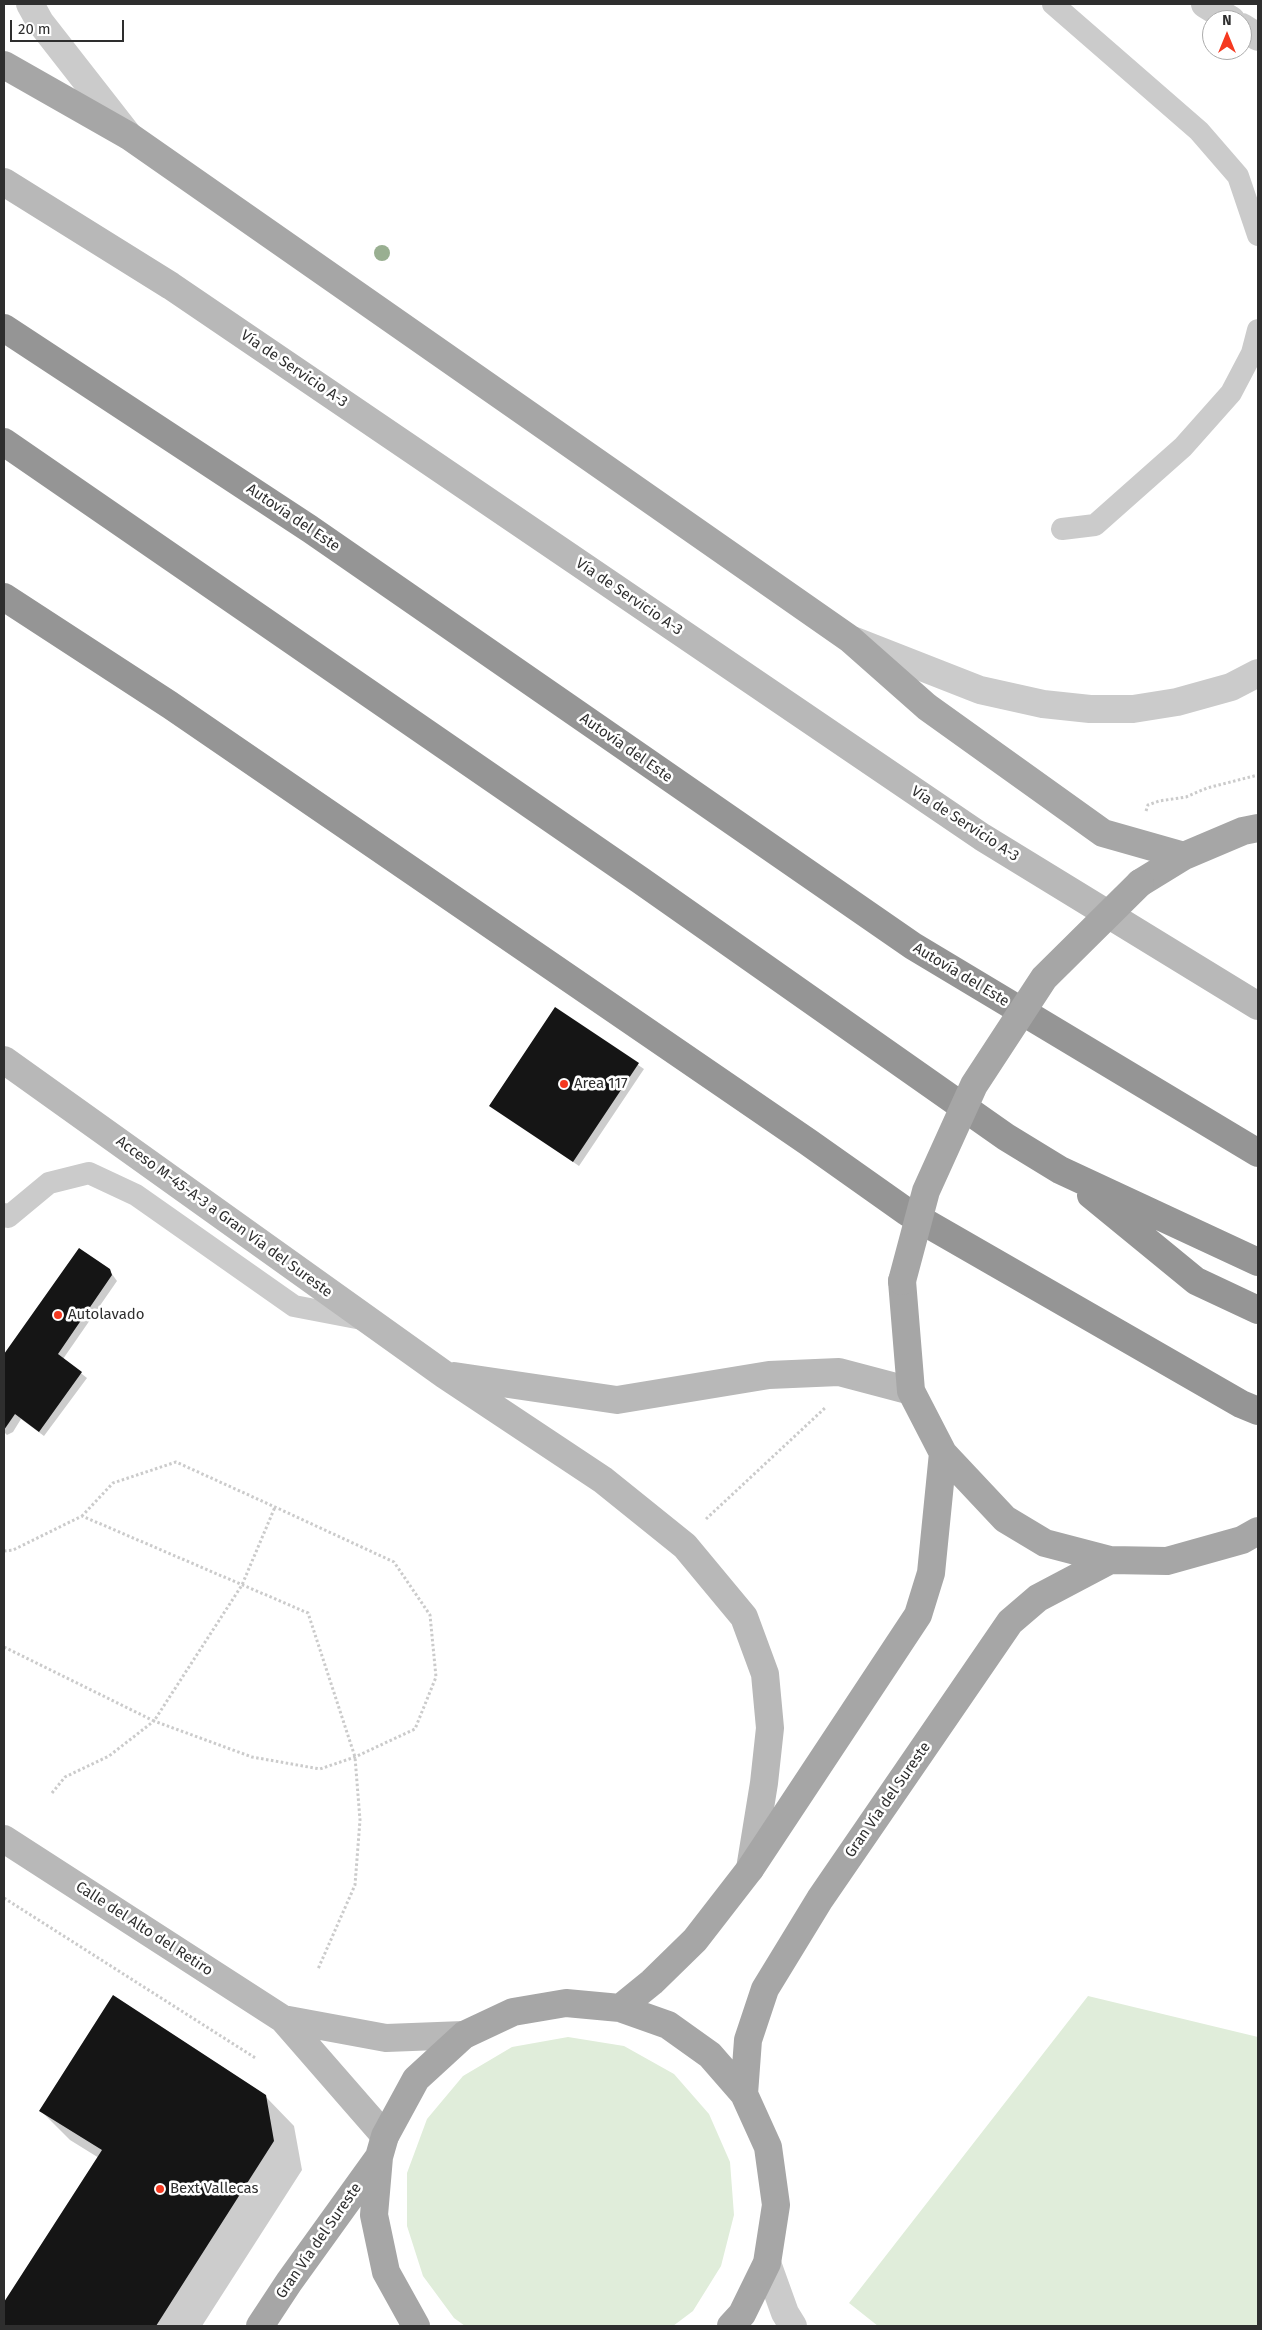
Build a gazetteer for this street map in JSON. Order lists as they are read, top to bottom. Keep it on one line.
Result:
{"streets":{"highway":["Autovía del Este"],"main road":["Vía de Servicio A-3","Acceso M-45-A-3 a Gran Vía del Sureste","Gran Vía del Sureste","Calle del Alto del Retiro"]},"crossings":[["Gran Vía del Sureste","Calle del Alto del Retiro"]],"places":["Area 117","Autolavado","Bext Vallecas"],"scale_bar":"20 m","north":"top"}
